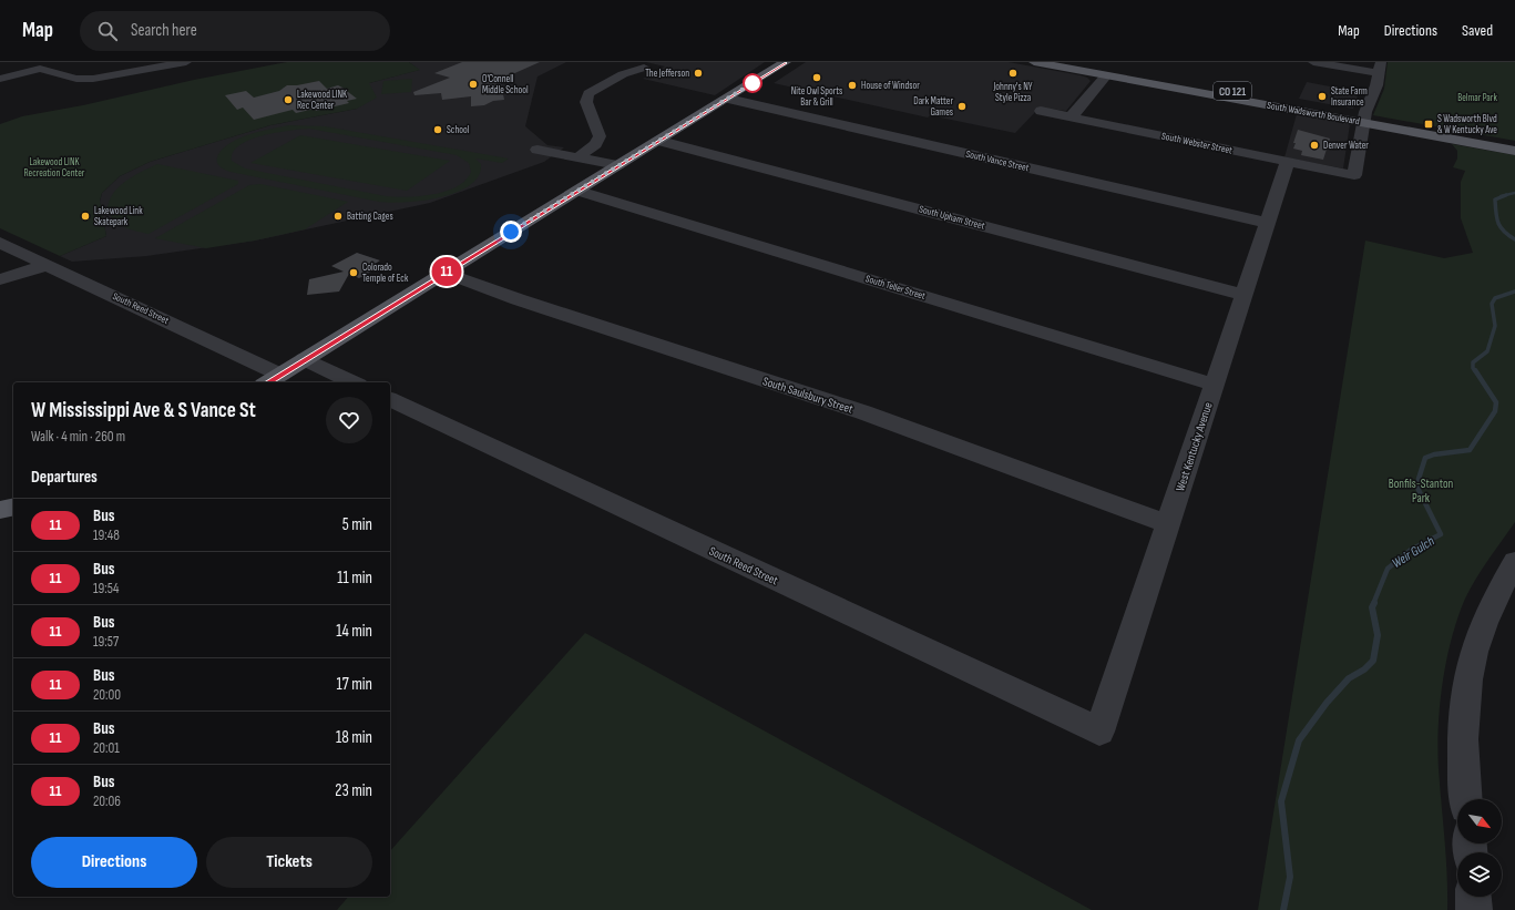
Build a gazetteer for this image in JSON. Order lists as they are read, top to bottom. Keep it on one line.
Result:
{"streets":{"main road":["CO 121","South Wadsworth Boulevard"],"street":["South Webster Street","South Vance Street","South Upham Street","South Teller Street","South Reed Street","South Saulsbury Street","West Kentucky Avenue"]},"crossings":[["South Wadsworth Boulevard","South Webster Street"],["South Webster Street","West Kentucky Avenue"],["South Vance Street","West Kentucky Avenue"],["South Upham Street","West Kentucky Avenue"],["South Teller Street","West Kentucky Avenue"],["South Reed Street","West Kentucky Avenue"],["South Saulsbury Street","West Kentucky Avenue"]],"water":["Weir Gulch"],"parks":["Belmar Park","Lakewood LINK Recreation Center","Bonfils-Stanton Park"],"places":{"other":["The Jefferson","Johnny's NY Style Pizza","Nite Owl Sports Bar & Grill","O'Connell Middle School","House of Windsor","State Farm Insurance","Lakewood LINK Rec Center","Dark Matter Games","School","Denver Water","Lakewood Link Skatepark","Batting Cages","Colorado Temple of Eck"],"transit":["S Wadsworth Blvd & W Kentucky Ave"]},"lines":["bus line 11"],"north":"bottom right","page":{"header":"Map","search":"Search here","nav":["Map","Directions","Saved"],"on_map":"11","heading":[["W Mississippi Ave & S Vance St","Walk · 4 min · 260 m"],"Departures"],"list":[{"mark":"11","name":"Bus","note":"19:48","value":"5 min"},{"mark":"11","name":"Bus","note":"19:54","value":"11 min"},{"mark":"11","name":"Bus","note":"19:57","value":"14 min"},{"mark":"11","name":"Bus","note":"20:00","value":"17 min"},{"mark":"11","name":"Bus","note":"20:01","value":"18 min"},{"mark":"11","name":"Bus","note":"20:06","value":"23 min"}],"buttons":["Directions","Tickets"]}}
